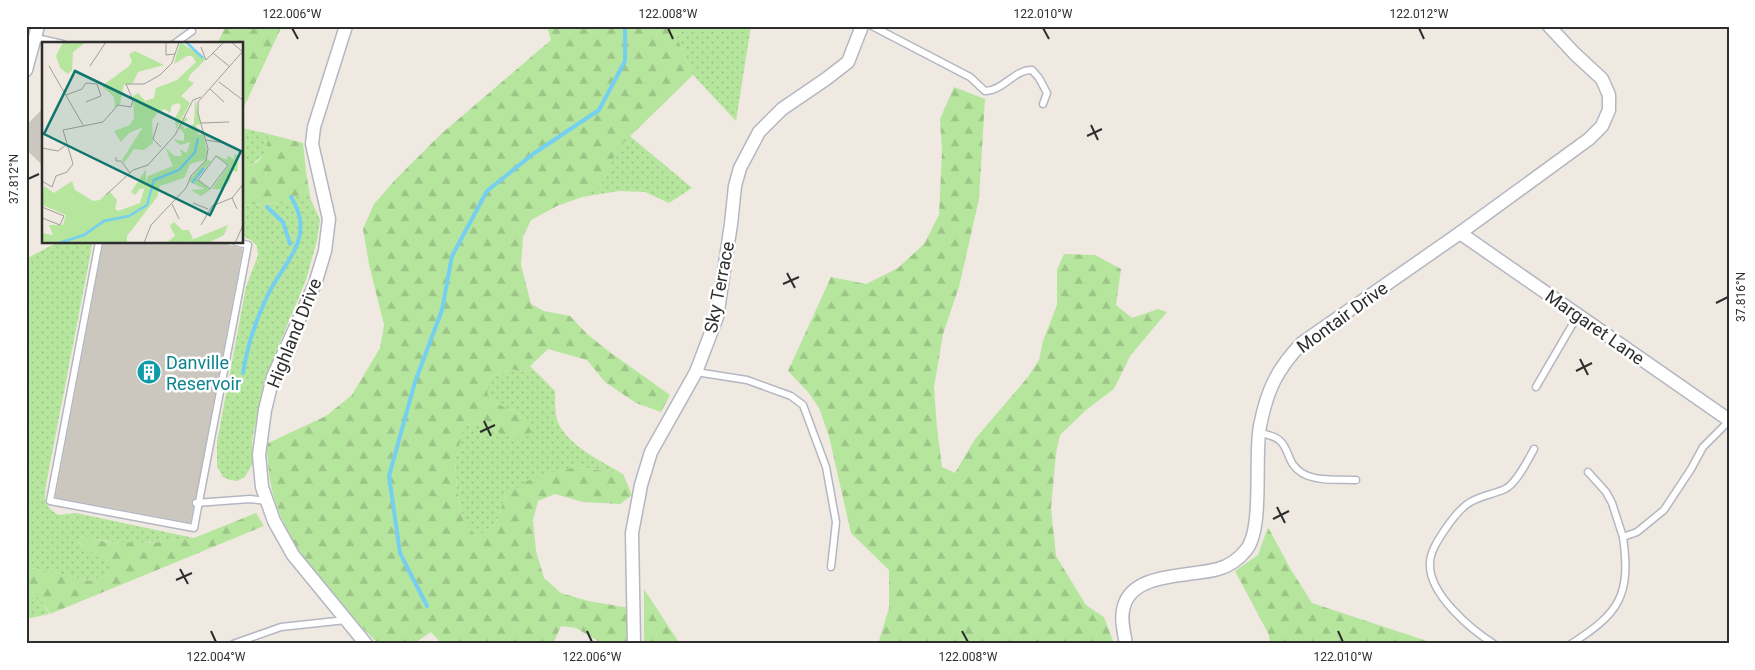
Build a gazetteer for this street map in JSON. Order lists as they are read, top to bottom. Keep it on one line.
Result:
{"streets":{"street":["Sky Terrace","Montair Drive","Margaret Lane","Highland Drive"]},"crossings":[["Montair Drive","Margaret Lane"]],"places":{"building":["Danville Reservoir"]},"coordinates":["122.006°W","122.008°W","122.010°W","122.012°W","37.812°N","37.816°N","122.004°W"]}
